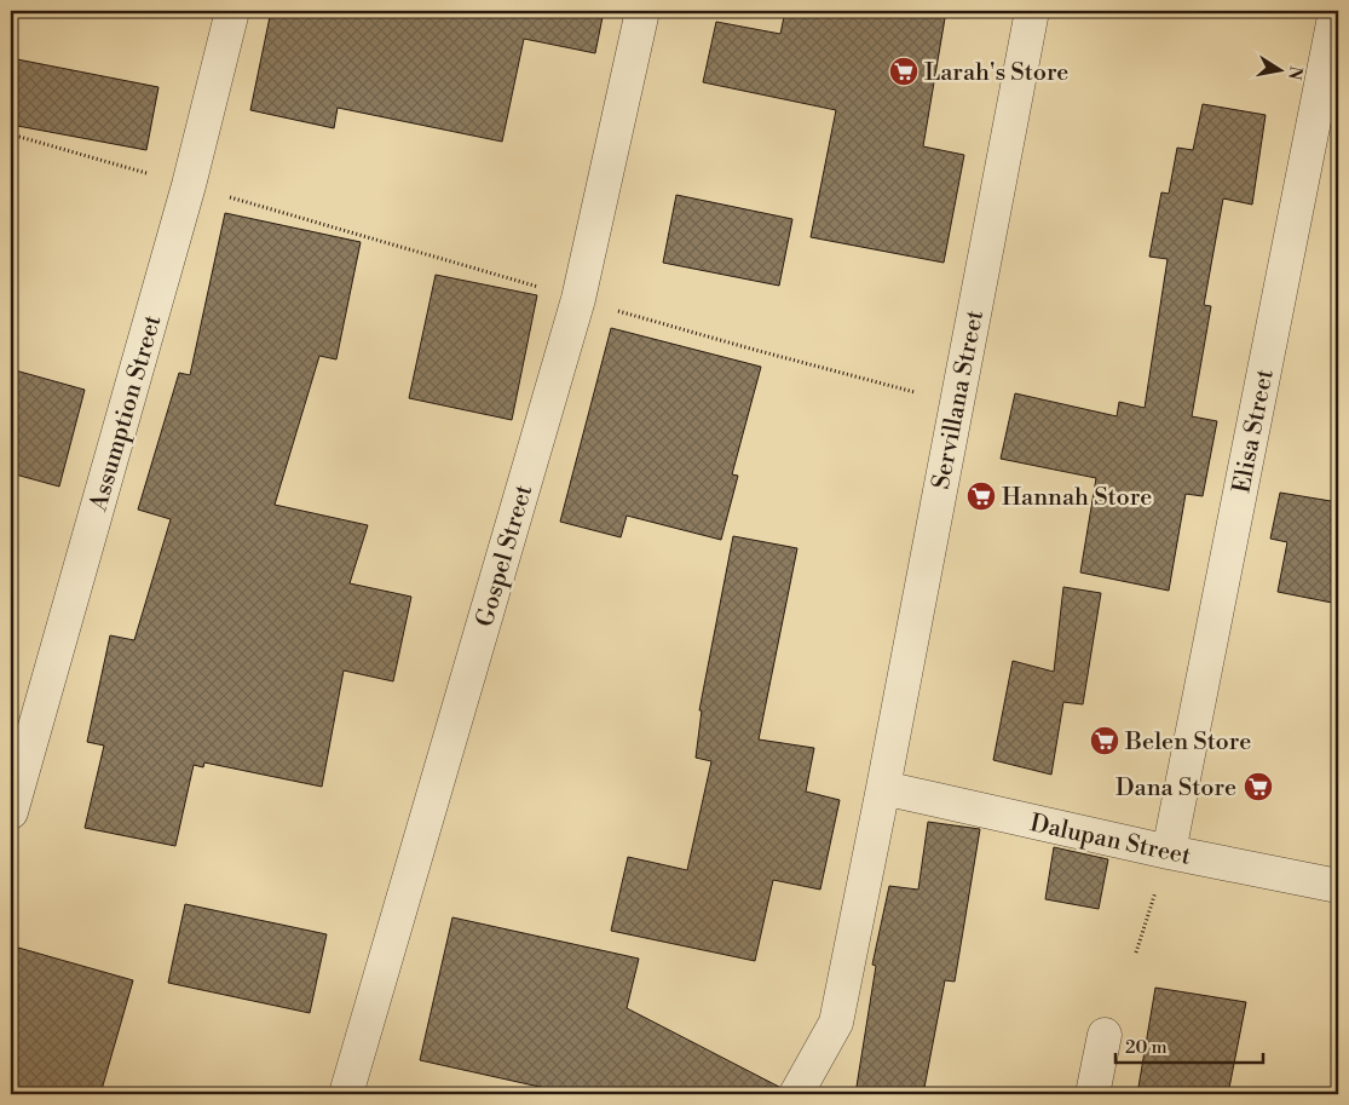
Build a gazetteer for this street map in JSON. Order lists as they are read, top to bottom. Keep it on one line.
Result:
{"streets":{"street":["Servillana Street","Assumption Street","Elisa Street","Gospel Street","Dalupan Street"]},"crossings":[["Servillana Street","Dalupan Street"],["Elisa Street","Dalupan Street"]],"places":{"supermarket":["Larah's Store","Hannah Store","Belen Store","Dana Store"]},"scale_bar":"20 m","north":"right"}
